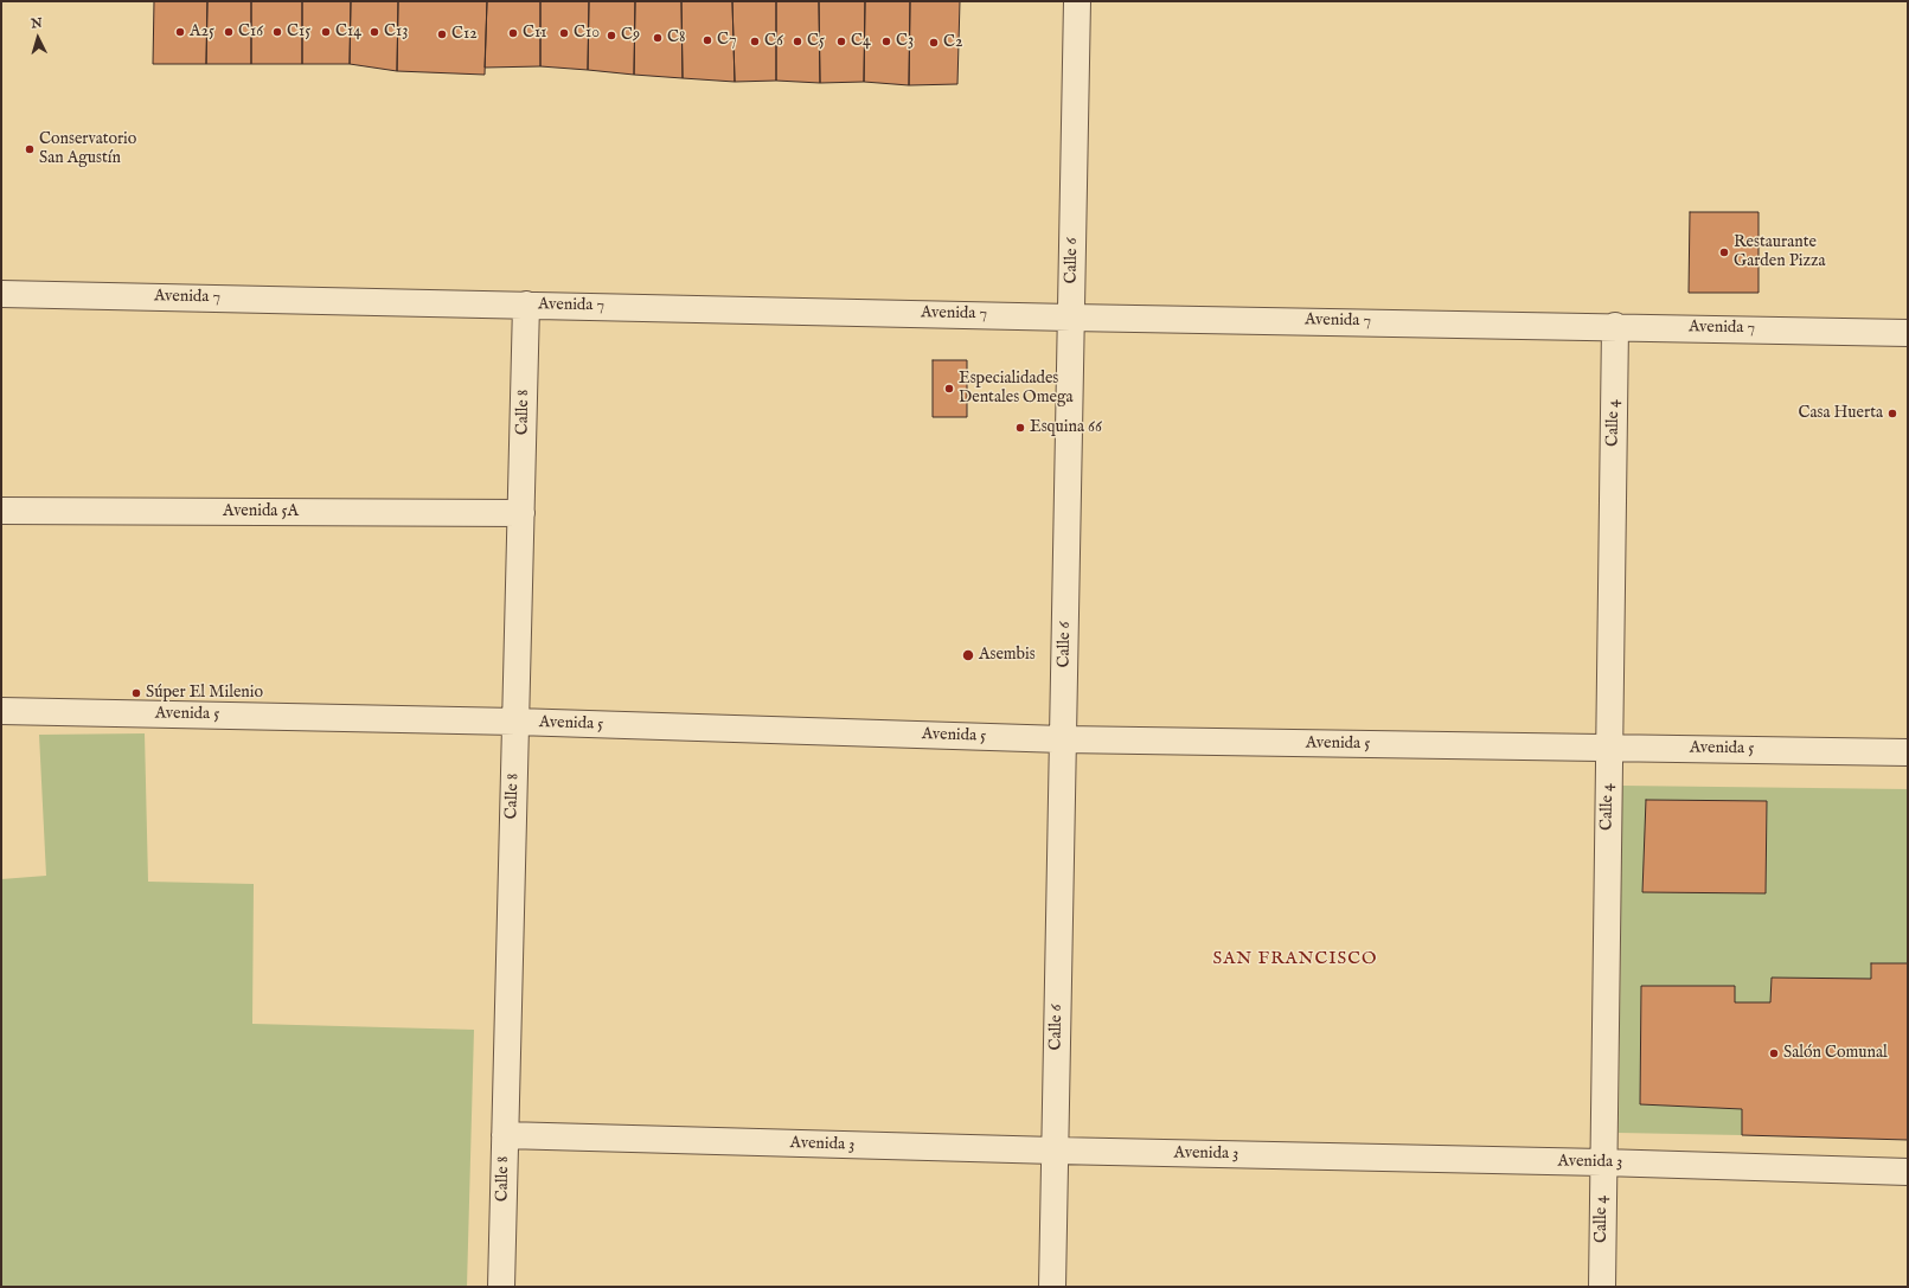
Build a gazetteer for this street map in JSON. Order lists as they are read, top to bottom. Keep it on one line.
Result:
{"streets":{"street":["Calle 6","Avenida 7","Calle 8","Calle 4","Avenida 5A","Avenida 5","Avenida 3"]},"crossings":[["Calle 6","Avenida 7"],["Calle 6","Avenida 5"],["Calle 6","Avenida 3"],["Avenida 7","Calle 8"],["Avenida 7","Calle 4"],["Calle 8","Avenida 5A"],["Calle 8","Avenida 5"],["Calle 8","Avenida 3"],["Calle 4","Avenida 5"],["Calle 4","Avenida 3"]],"districts":["SAN FRANCISCO"],"places":["A25","C16","C15","C14","C13","C11","C10","C12","C9","C8","C7","C6","C5","C4","C3","C2","Conservatorio San Agustín","Restaurante Garden Pizza","Especialidades Dentales Omega","Casa Huerta","Esquina 66","Asembis","Súper El Milenio","Salón Comunal"],"north":"top"}
